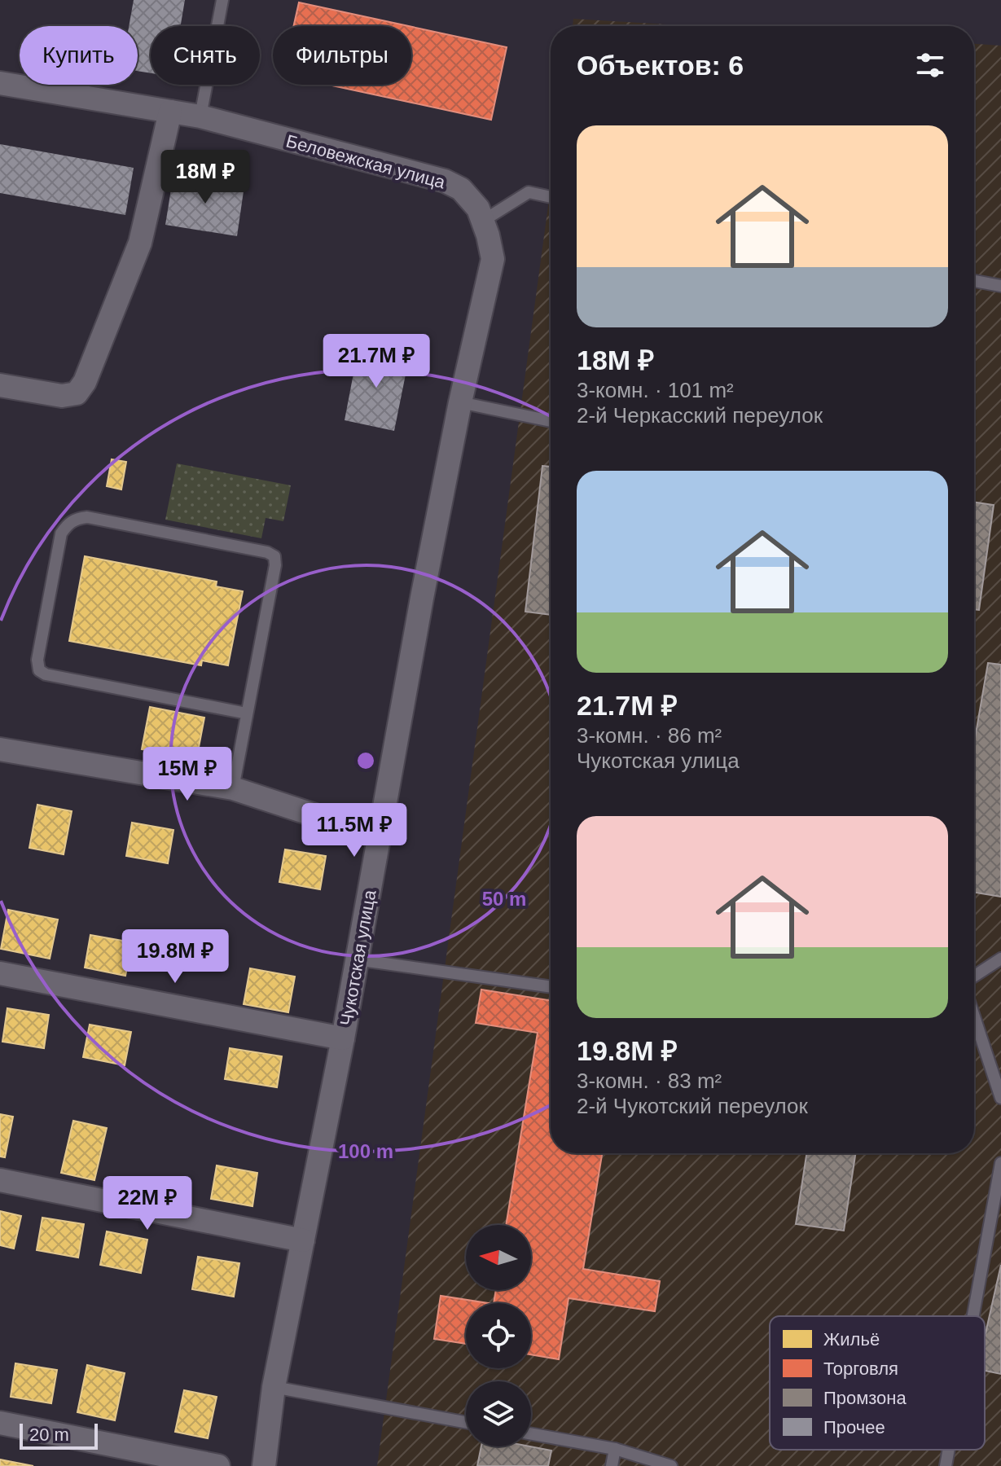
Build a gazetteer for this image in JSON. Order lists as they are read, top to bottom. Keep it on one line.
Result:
{"streets":{"street":["Беловежская улица","Чукотская улица"]},"crossings":[["Беловежская улица","Чукотская улица"]],"legend":["Жильё","Торговля","Промзона","Прочее"],"scale_bar":"20 m","north":"left","page":{"chip":["Купить","Снять","Фильтры"],"heading":"Объектов: 6","list":[{"name":"18M ₽","note":"3-комн. · 101 m² · 2-й Черкасский переулок"},{"name":"21.7M ₽","note":"3-комн. · 86 m² · Чукотская улица"},{"name":"19.8M ₽","note":"3-комн. · 83 m² · 2-й Чукотский переулок"}],"price":["18M ₽","21.7M ₽","15M ₽","11.5M ₽","19.8M ₽","22M ₽"],"scale":"20 m"},"rings":["50 m","100 m"]}
